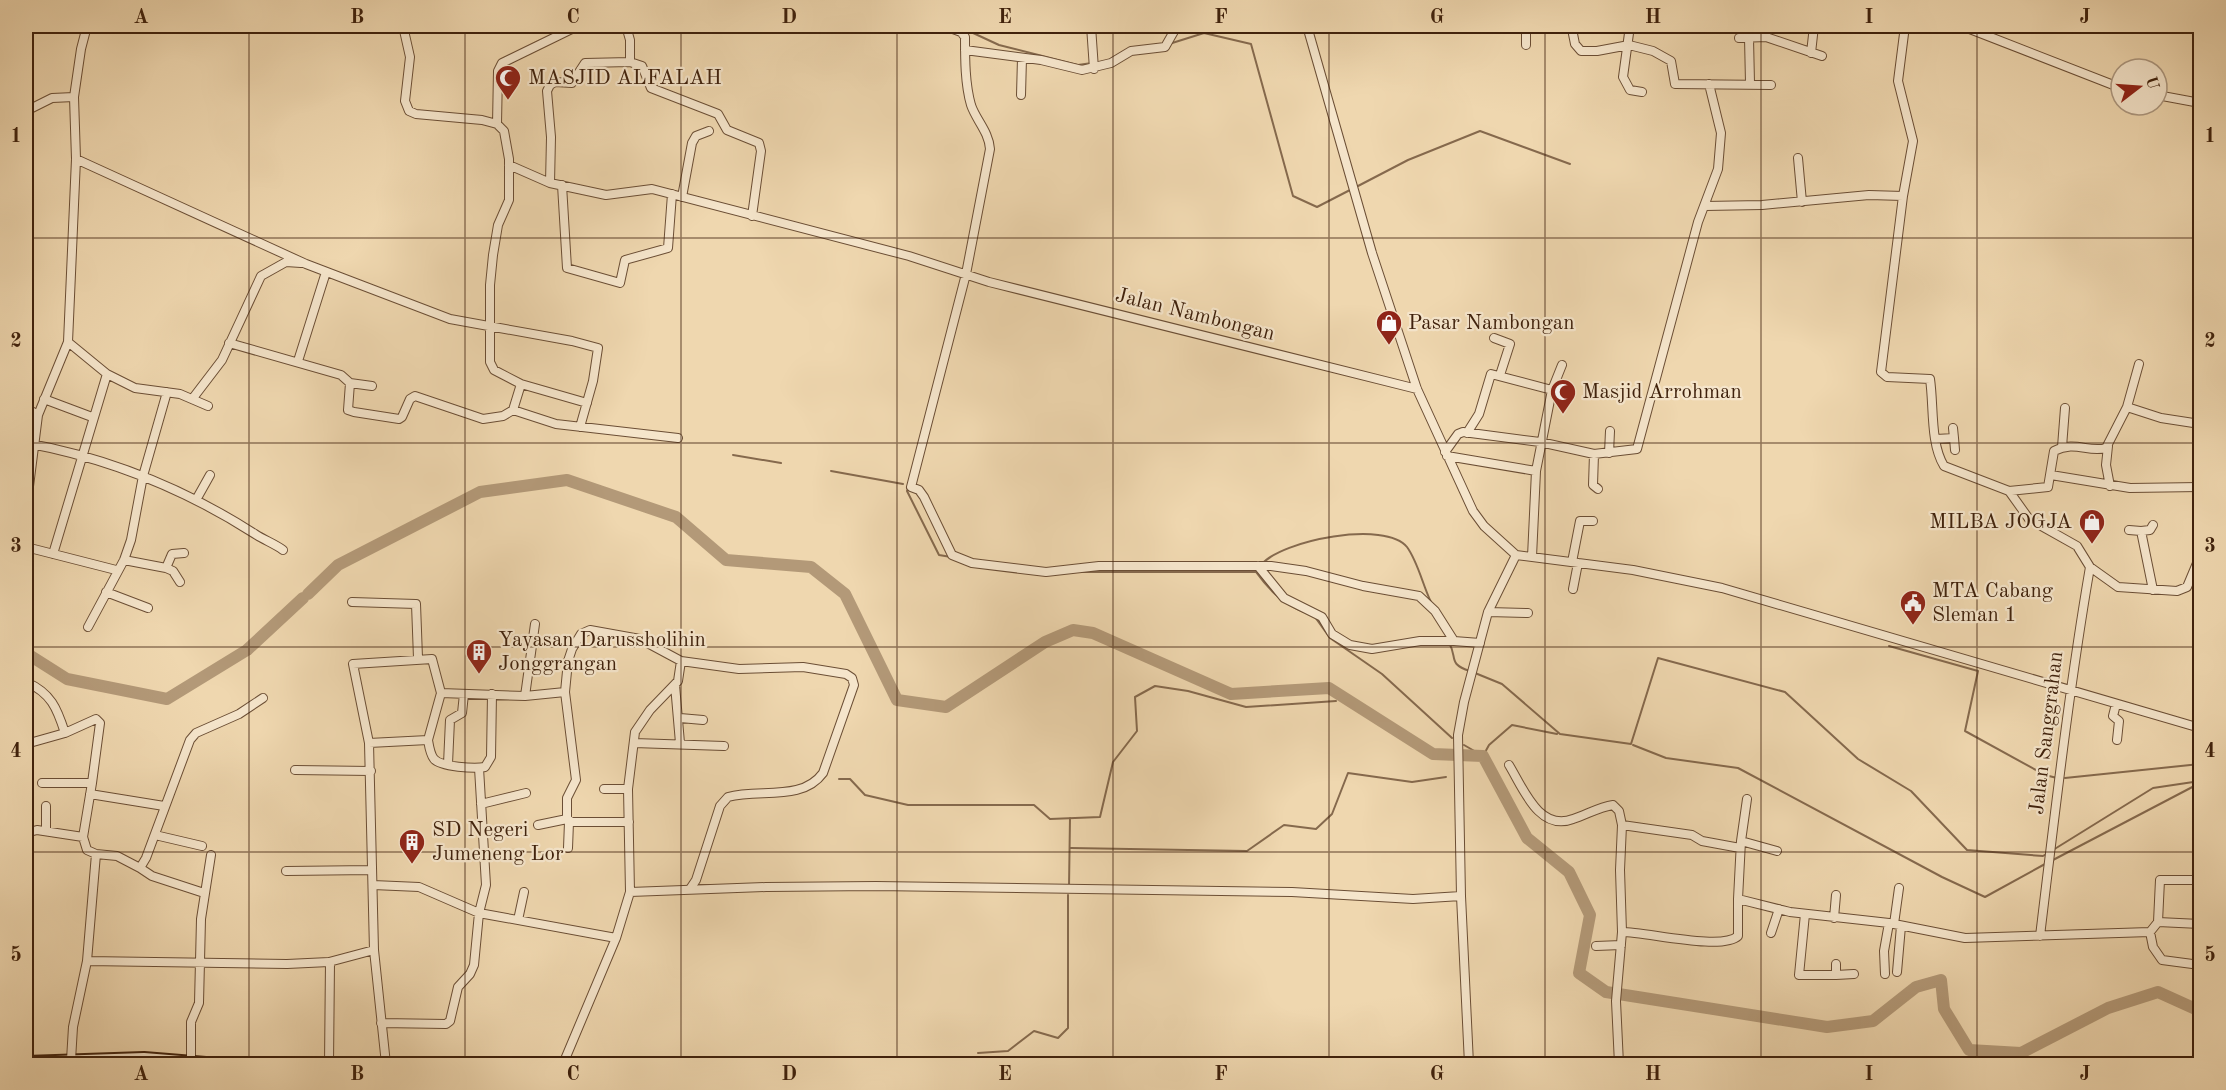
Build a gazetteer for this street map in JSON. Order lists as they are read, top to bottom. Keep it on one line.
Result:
{"streets":{"street":["Jalan Nambongan","Jalan Sanggrahan"]},"places":{"mosque":["MASJID ALFALAH","Masjid Arrohman"],"shop":["Pasar Nambongan","MILBA JOGJA"],"public building":["MTA Cabang Sleman 1"],"building":["Yayasan Darussholihin Jonggrangan","SD Negeri Jumeneng Lor"]},"north":"right","grid":{"columns":["A","B","C","D","E","F","G","H","I","J"],"rows":["1","2","3","4","5"]}}
